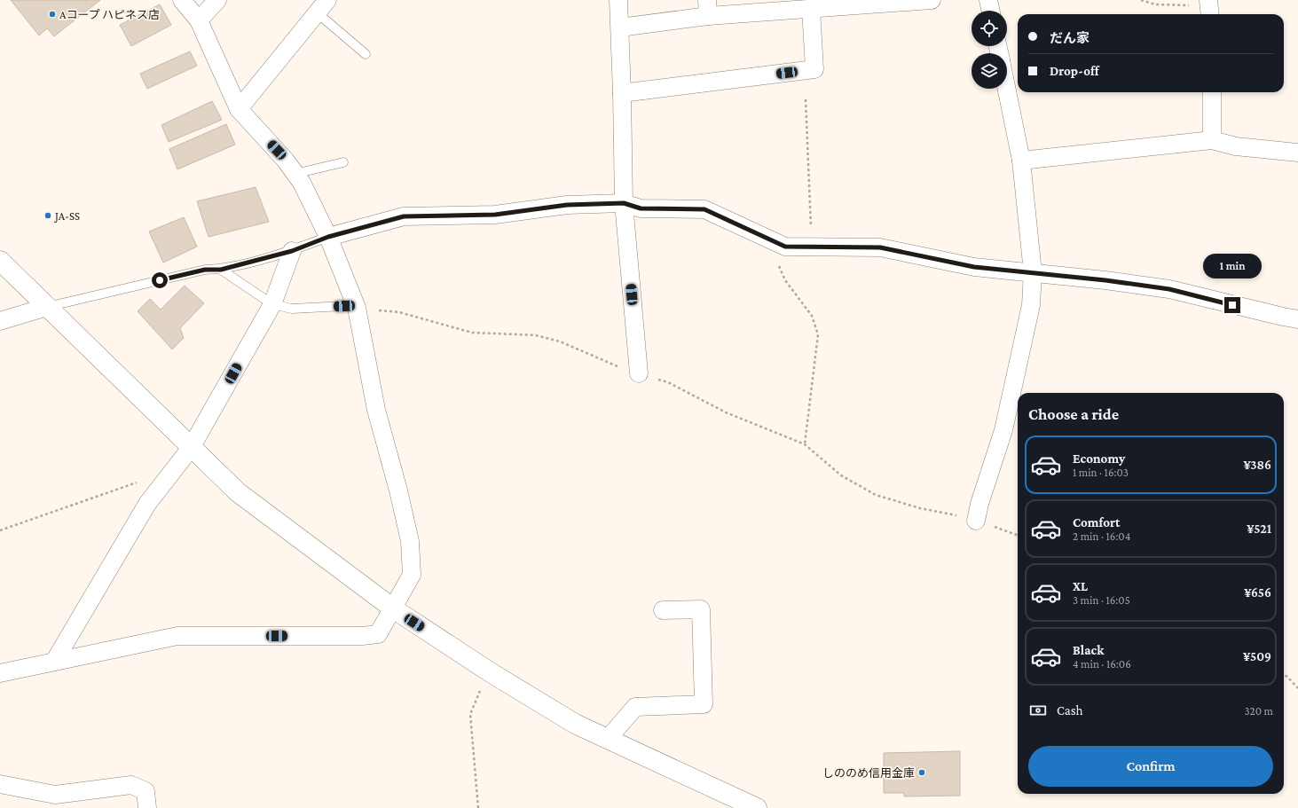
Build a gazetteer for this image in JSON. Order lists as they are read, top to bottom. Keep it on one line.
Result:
{"places":["Aコープ ハピネス店","JA-SS","しののめ信用金庫"],"page":{"banner":["だん家","Drop-off"],"bubble":"1 min","heading":"Choose a ride","list":[{"name":"Economy","note":"1 min · 16:03","value":"¥386"},{"name":"Comfort","note":"2 min · 16:04","value":"¥521"},{"name":"XL","note":"3 min · 16:05","value":"¥656"},{"name":"Black","note":"4 min · 16:06","value":"¥509"}],"pay":["Cash","320 m"],"buttons":"Confirm"}}
